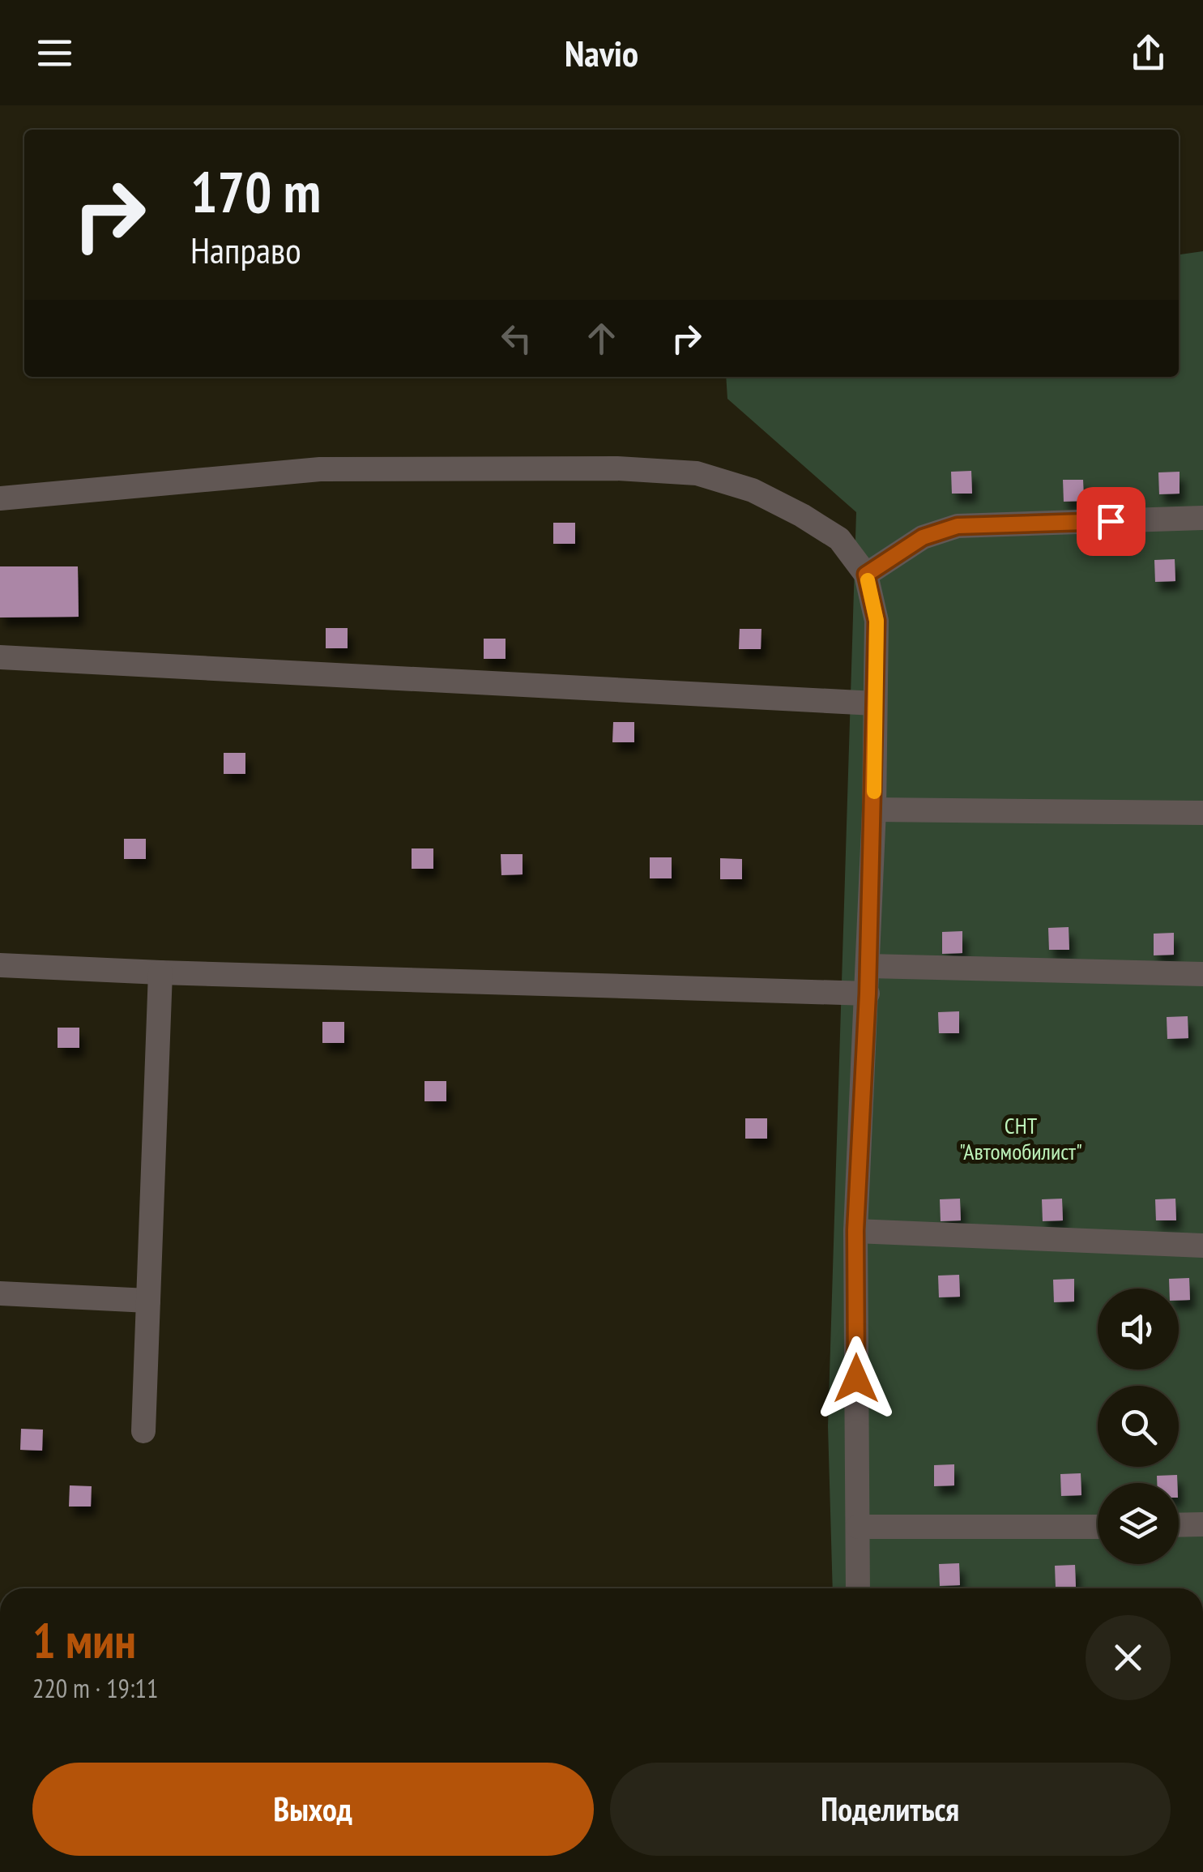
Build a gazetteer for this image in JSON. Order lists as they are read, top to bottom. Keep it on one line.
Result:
{"parks":["СНТ \"Автомобилист\""],"page":{"header":"Navio","turn":["170 m","Направо"],"heading":["1 мин","220 m · 19:11"],"buttons":["Выход","Поделиться"]}}
